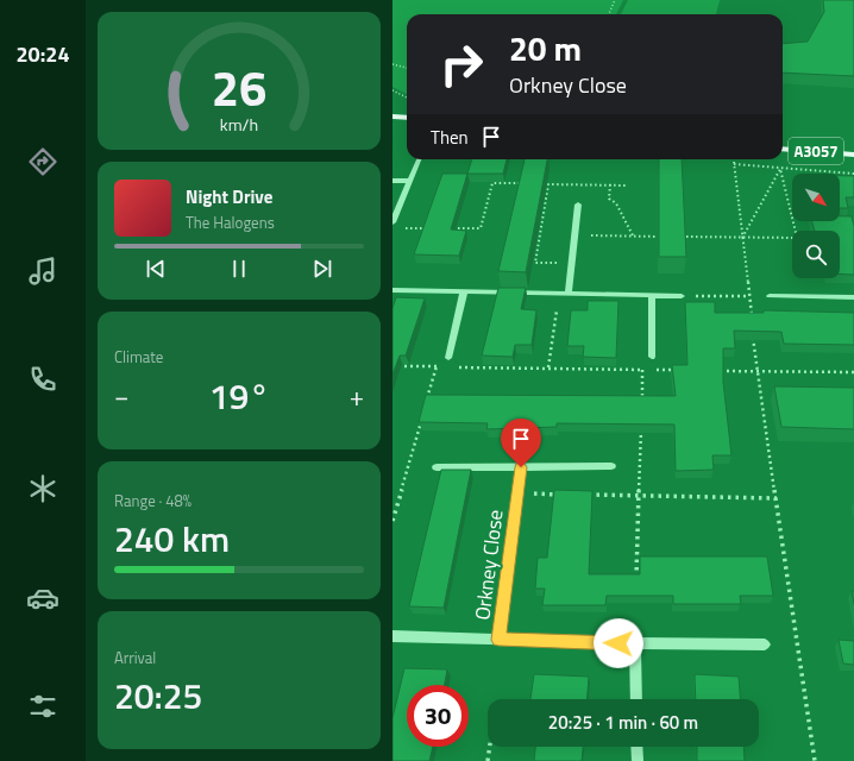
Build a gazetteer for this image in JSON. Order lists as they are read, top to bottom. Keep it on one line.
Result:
{"streets":{"main road":["A3057"],"street":["Orkney Close"]},"north":"bottom right","page":{"tabs":"20:24","turn":["20 m","Orkney Close"],"then":"Then","song":["Night Drive","The Halogens"],"tile":["Climate",["Range · 48%","240 km"],["Arrival","20:25"]],"heat":["−","19°","+"],"limit":"30","trip":"20:25 · 1 min · 60 m","gauge":["26","km/h"]}}
